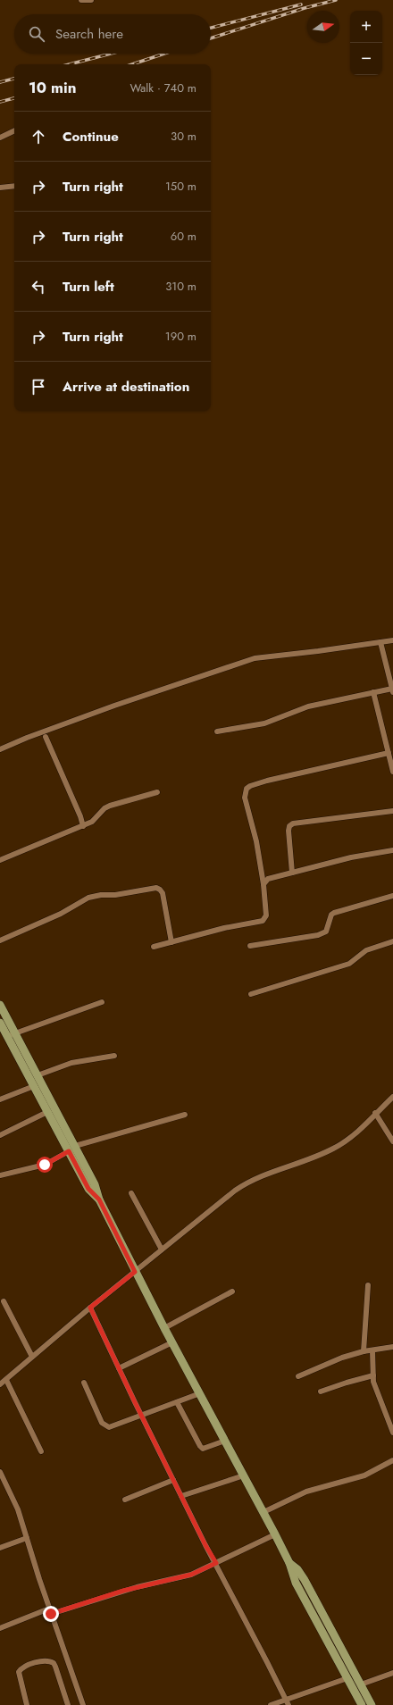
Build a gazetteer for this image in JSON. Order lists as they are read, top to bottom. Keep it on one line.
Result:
{"north":"right","page":{"map_buttons":["+","−"],"search":"Search here","heading":["10 min","Walk · 740 m"],"list":[["Continue","30 m"],["Turn right","150 m"],["Turn right","60 m"],["Turn left","310 m"],["Turn right","190 m"],"Arrive at destination"]}}
